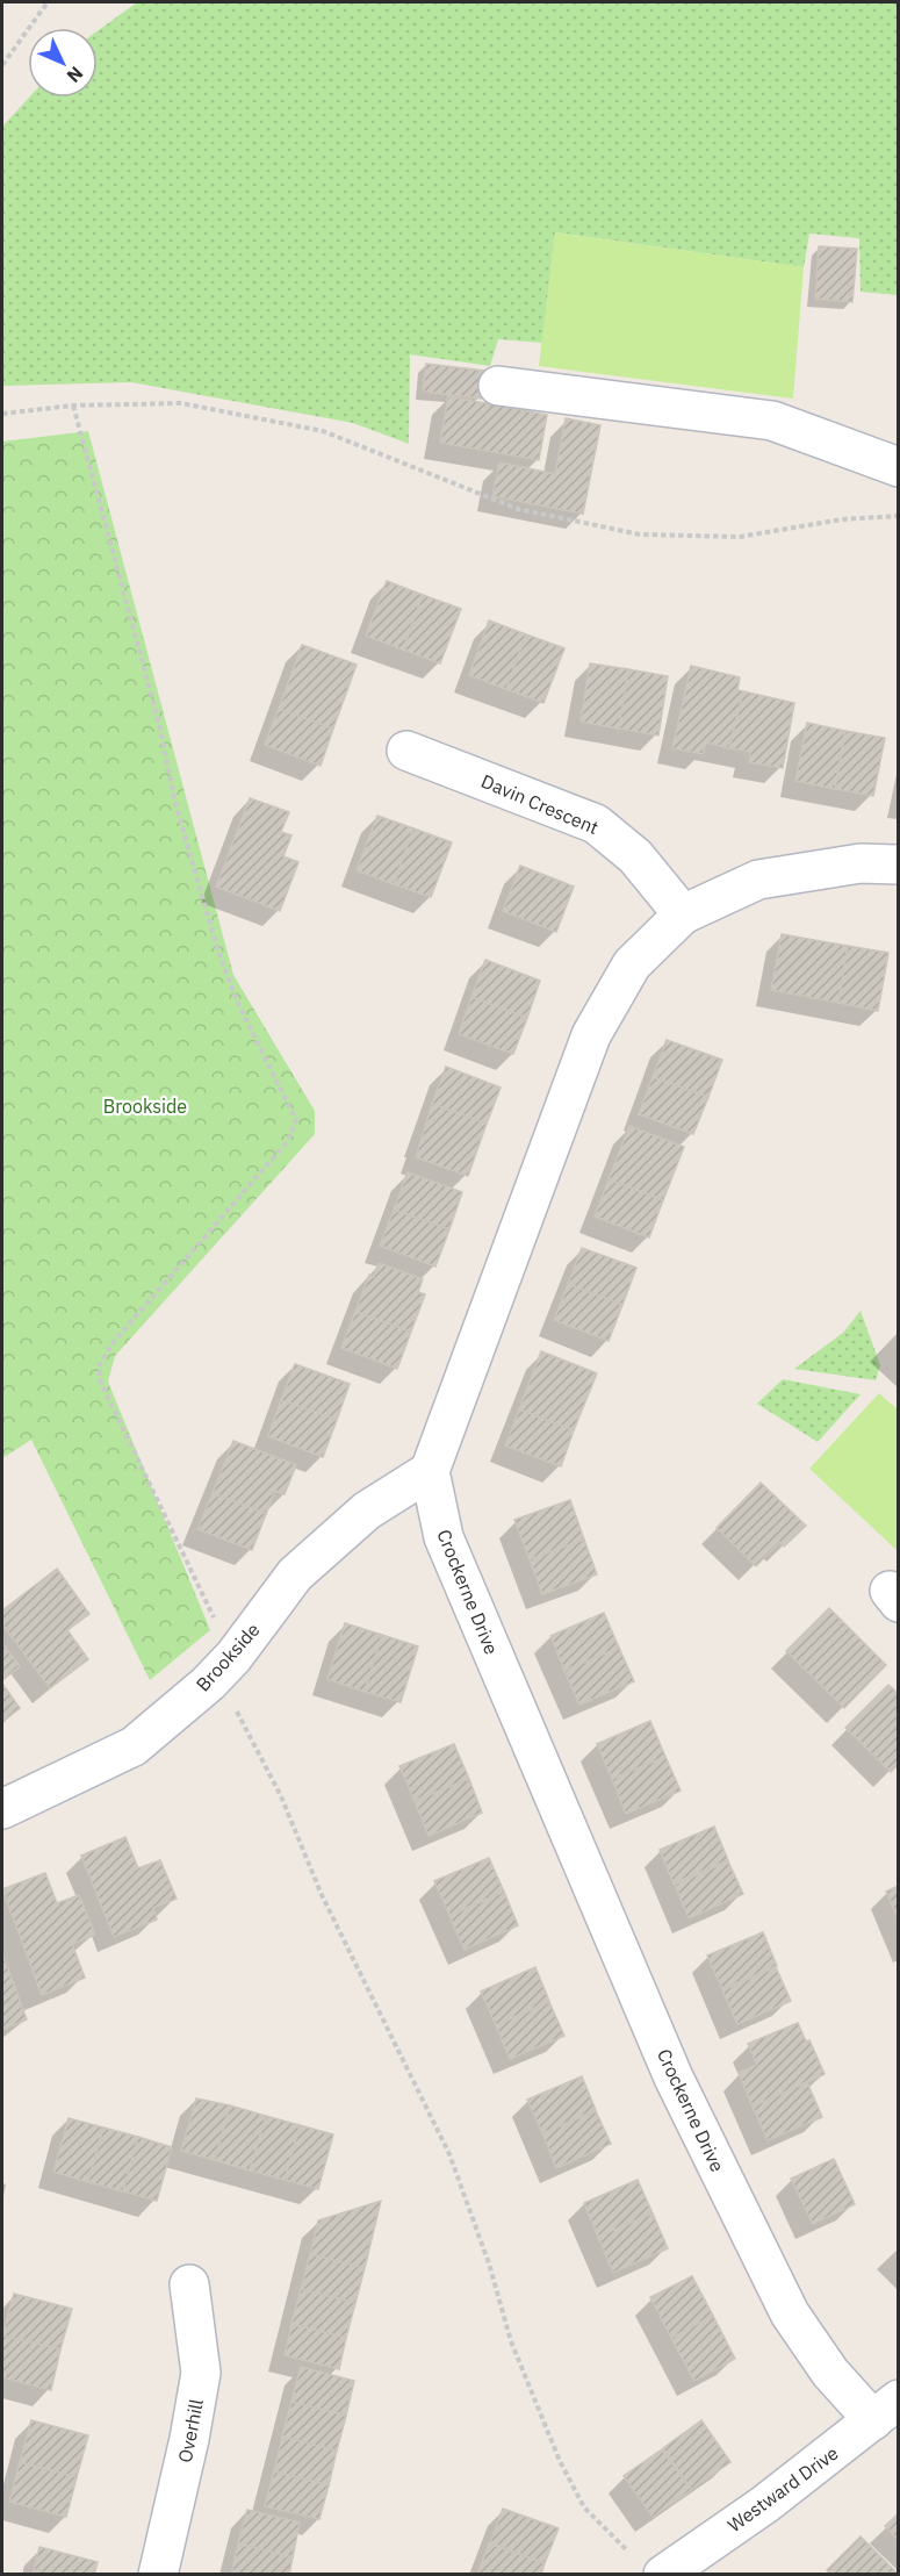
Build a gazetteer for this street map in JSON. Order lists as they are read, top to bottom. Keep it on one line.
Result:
{"streets":{"street":["Davin Crescent","Crockerne Drive","Brookside","Overhill","Westward Drive"]},"crossings":[["Crockerne Drive","Brookside"],["Crockerne Drive","Westward Drive"]],"parks":["Brookside"],"north":"bottom right"}
